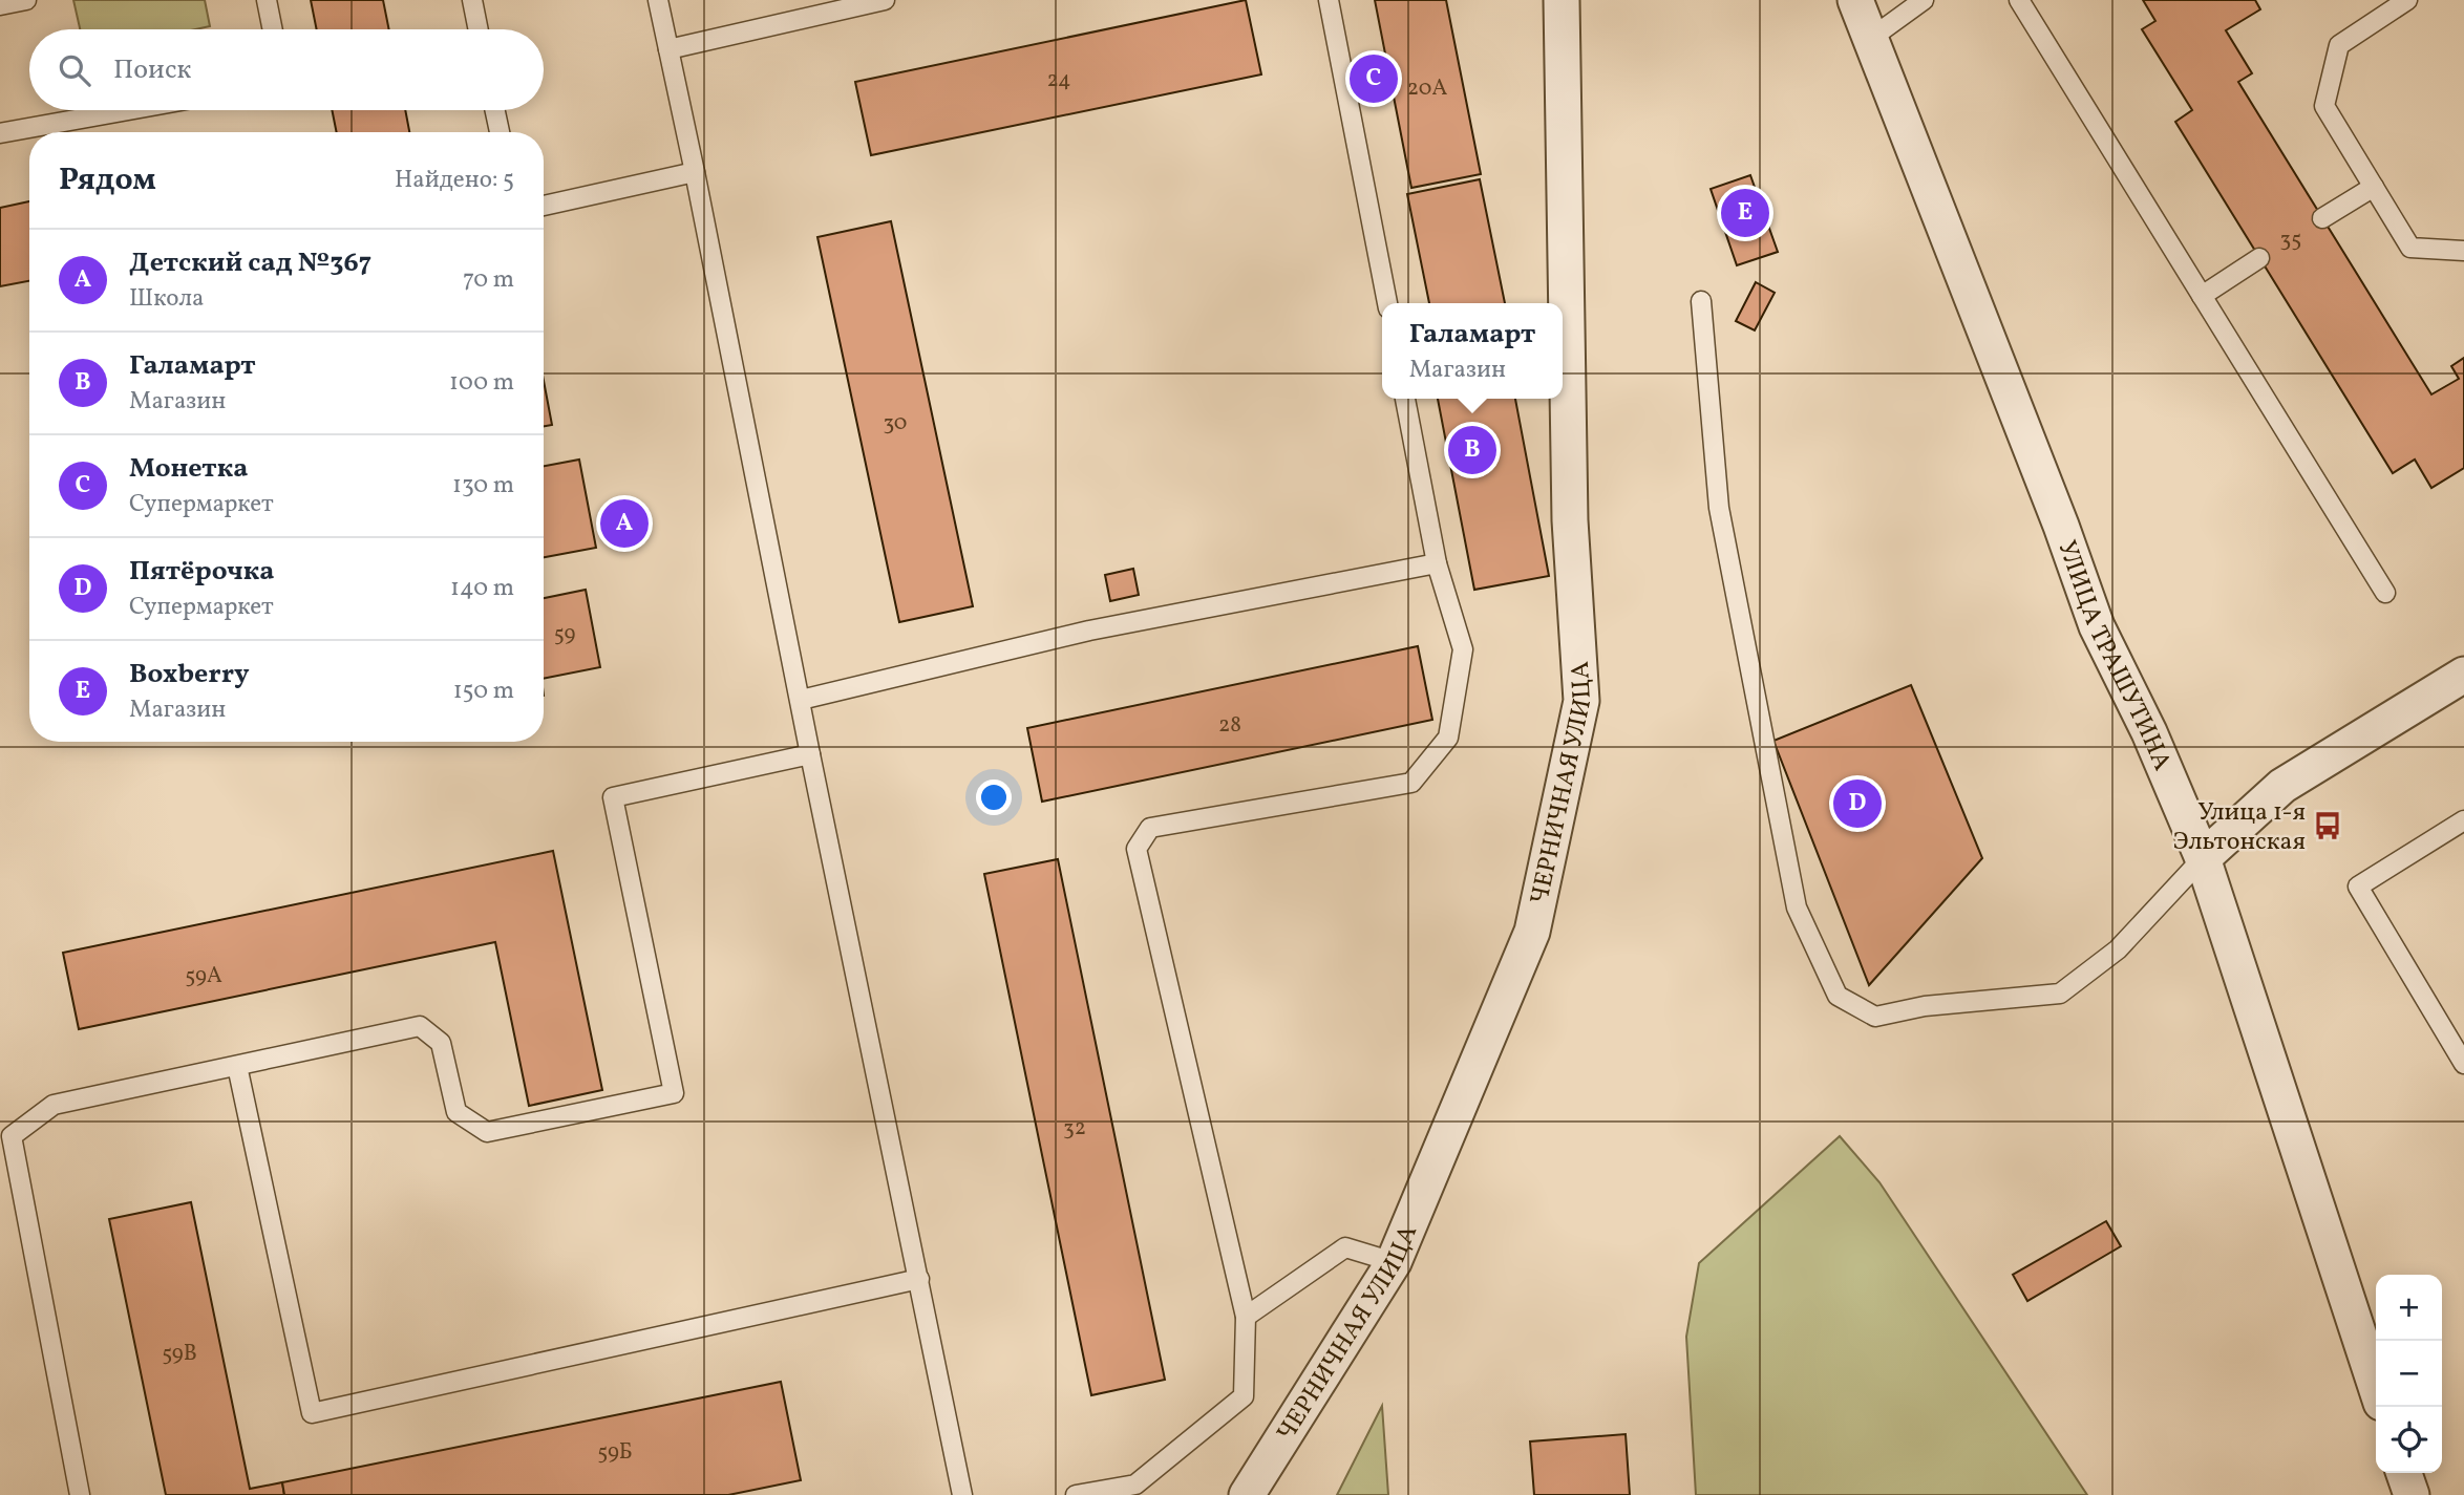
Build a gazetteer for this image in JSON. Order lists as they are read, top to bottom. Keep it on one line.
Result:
{"streets":{"street":["УЛИЦА ТРАШУТИНА","ЧЕРНИЧНАЯ УЛИЦА"]},"places":{"bus stop":["Улица 1-я Эльтонская"]},"house_numbers":["24","20А","35","30","59","28","59А","32","59В","59Б"],"page":{"search":"Поиск","pins":["C","E","B","A","D"],"heading":["Рядом","Найдено: 5"],"list":[{"mark":"A","name":"Детский сад №367","note":"Школа","value":"70 m"},{"mark":"B","name":"Галамарт","note":"Магазин","value":"100 m"},{"mark":"C","name":"Монетка","note":"Супермаркет","value":"130 m"},{"mark":"D","name":"Пятёрочка","note":"Супермаркет","value":"140 m"},{"mark":"E","name":"Boxberry","note":"Магазин","value":"150 m"}],"popup":["Галамарт","Магазин"],"map_buttons":["+","−"]}}
